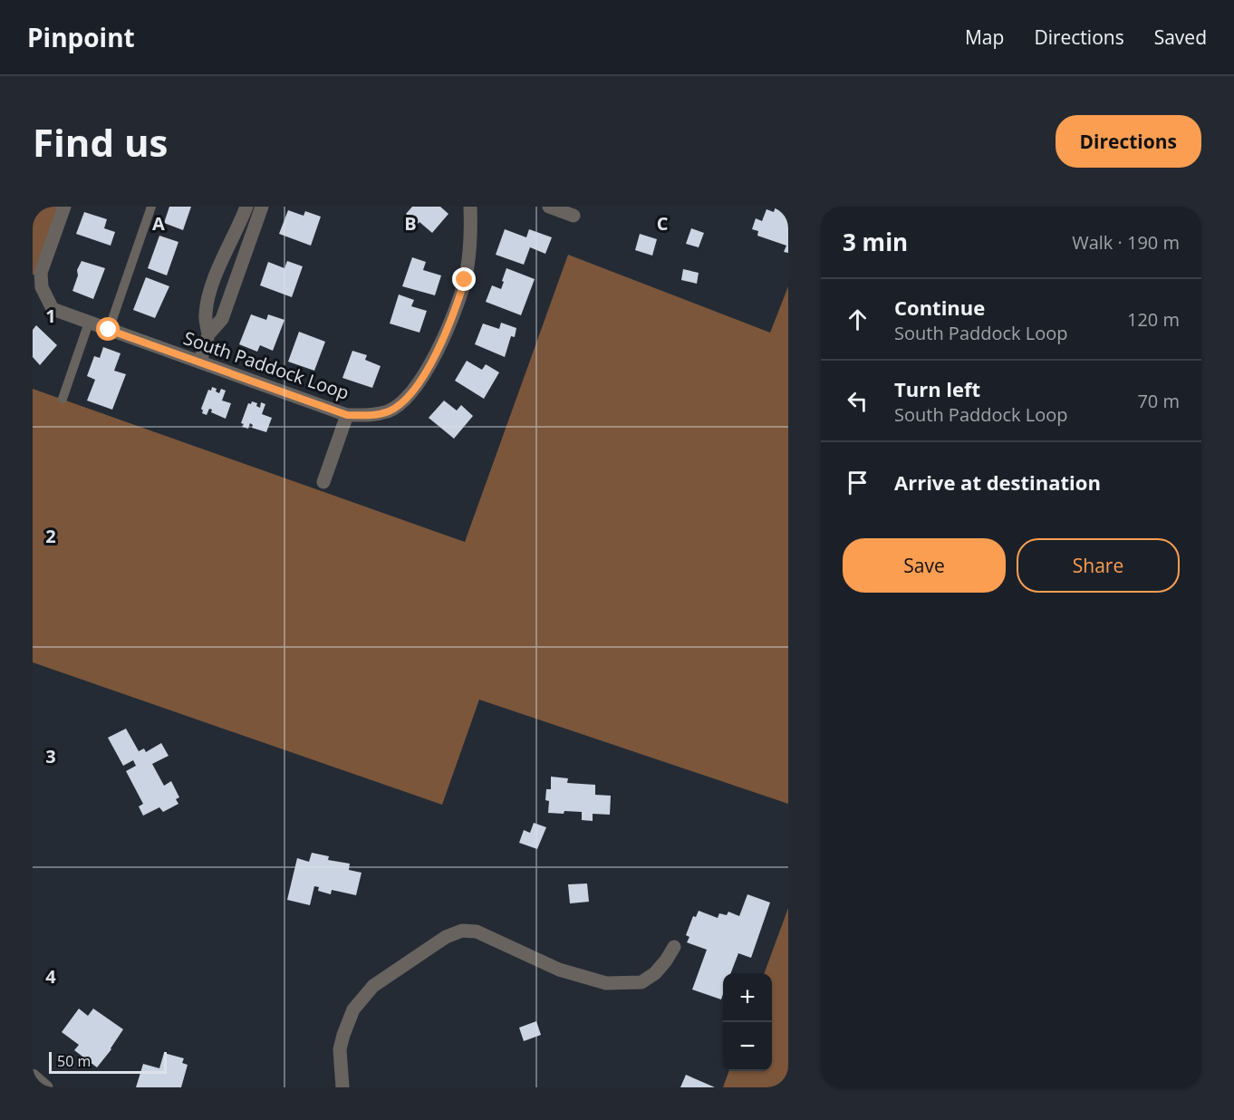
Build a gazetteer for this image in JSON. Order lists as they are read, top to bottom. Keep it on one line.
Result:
{"streets":{"street":["South Paddock Loop"]},"scale_bar":"50 m","page":{"header":"Pinpoint","nav":["Map","Directions","Saved"],"buttons":["Directions",["Save","Share"]],"title":"Find us","heading":["3 min","Walk · 190 m"],"list":[["Continue","South Paddock Loop","120 m"],["Turn left","South Paddock Loop","70 m"],"Arrive at destination"],"map_buttons":["+","−"],"scale":"50 m"},"grid":{"columns":["A","B","C"],"rows":["1","2","3","4"]}}
